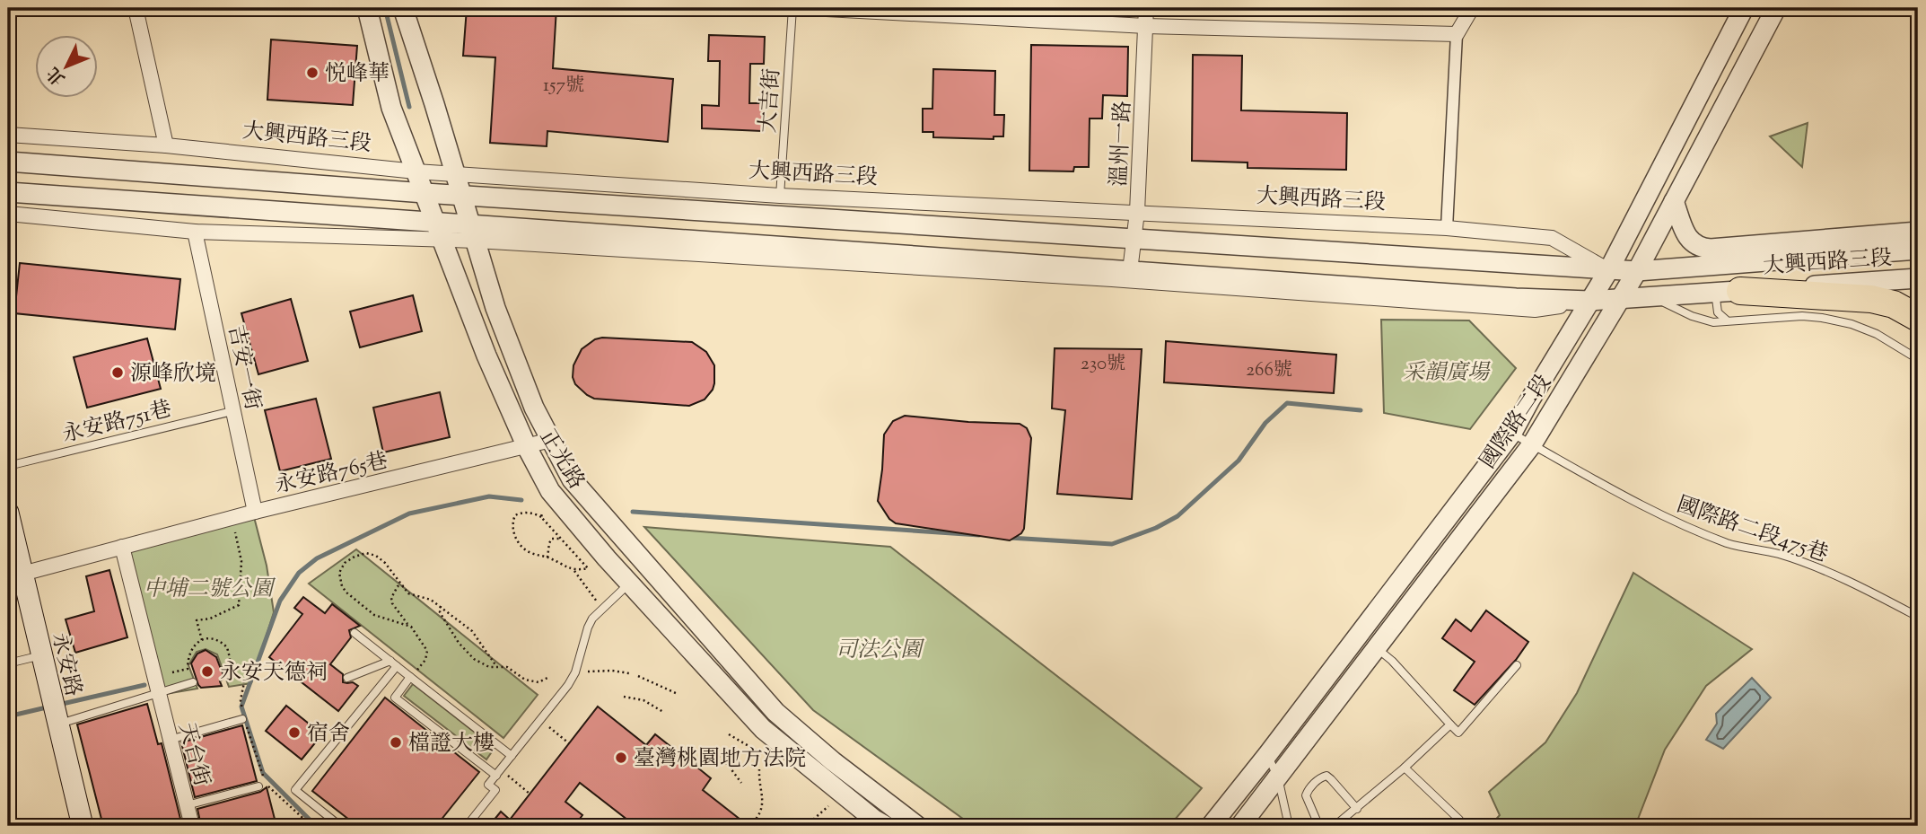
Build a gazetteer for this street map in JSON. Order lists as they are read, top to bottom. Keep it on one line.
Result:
{"streets":{"main road":["永安路"],"street":["大興西路三段","溫州一路","吉安一街","國際路二段","正光路","永安路765巷","天台街"],"lane":["大吉街","永安路751巷","國際路二段475巷"]},"crossings":[["大吉街","大興西路三段"],["大興西路三段","溫州一路"],["大興西路三段","吉安一街"],["大興西路三段","國際路二段"],["大興西路三段","正光路"],["吉安一街","永安路751巷"],["吉安一街","永安路765巷"],["國際路二段","國際路二段475巷"],["正光路","永安路765巷"],["永安路765巷","永安路"]],"parks":["采韻廣場","中埔二號公園","司法公園"],"places":["悦峰華","源峰欣境","永安天德祠","宿舍","檔證大樓","臺灣桃園地方法院"],"house_numbers":["157號","230號","266號"],"north":"bottom left"}
